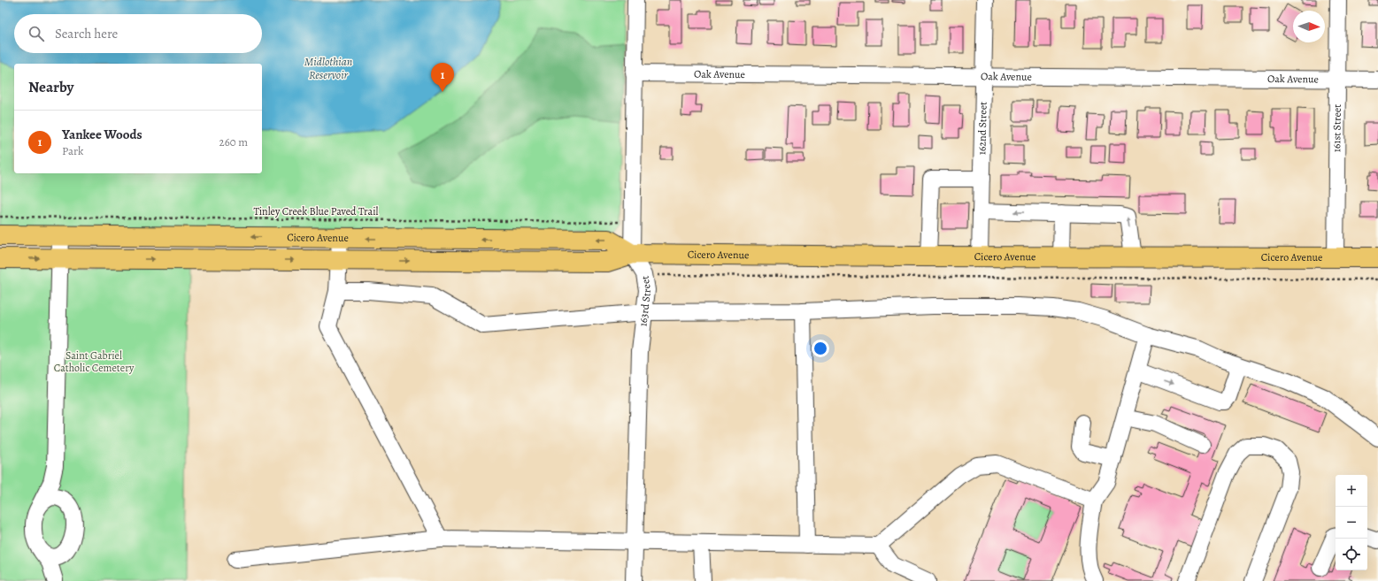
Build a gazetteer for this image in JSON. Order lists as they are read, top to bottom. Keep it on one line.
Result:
{"streets":{"main road":["Cicero Avenue"],"street":["Oak Avenue","162nd Street","161st Street","163rd Street"],"path":["Tinley Creek Blue Paved Trail"]},"crossings":[["Oak Avenue","162nd Street"],["Oak Avenue","161st Street"],["162nd Street","Cicero Avenue"],["161st Street","Cicero Avenue"],["Cicero Avenue","163rd Street"]],"water":["Midlothian Reservoir"],"parks":["Saint Gabriel Catholic Cemetery"],"north":"right","page":{"search":"Search here","pins":"1","heading":"Nearby","list":[{"mark":"1","name":"Yankee Woods","note":"Park","value":"260 m"}],"map_buttons":["+","−"]}}
